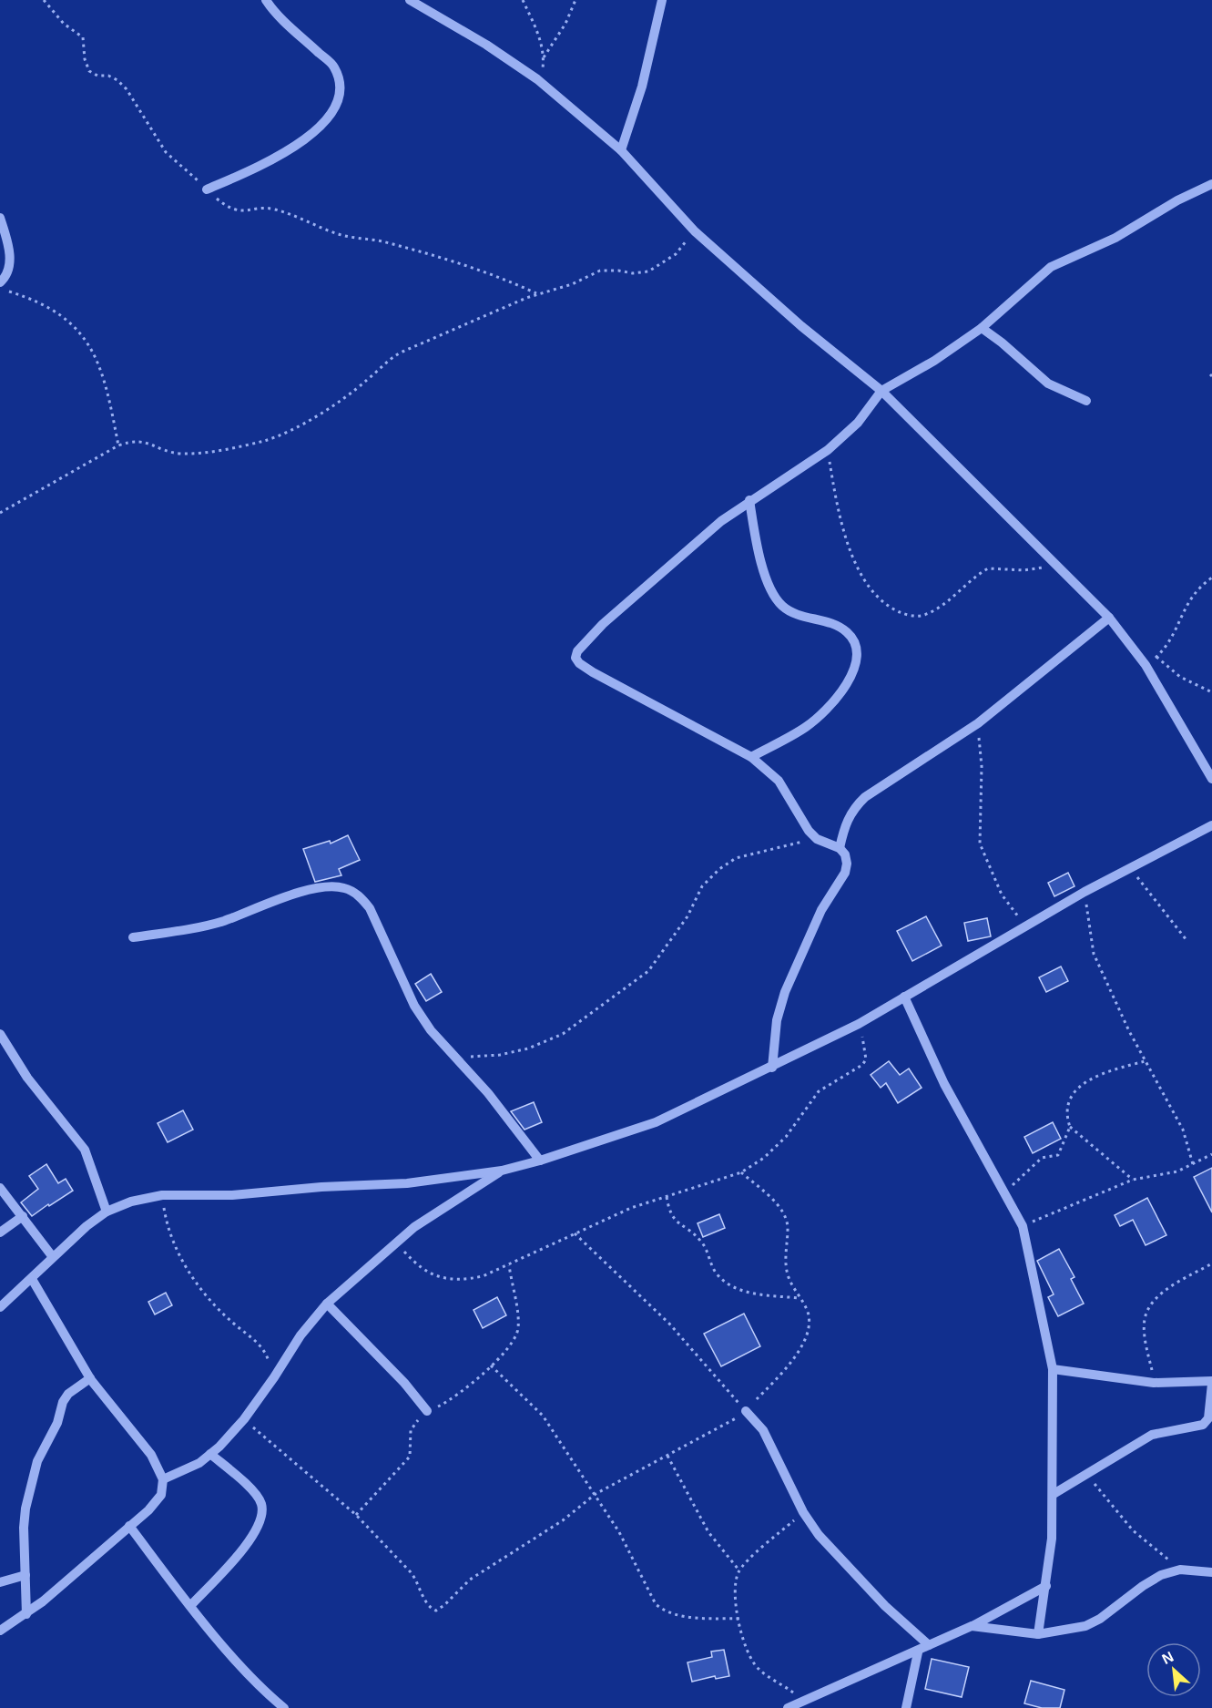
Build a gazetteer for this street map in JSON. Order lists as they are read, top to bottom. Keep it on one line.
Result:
{"north":"top left"}
